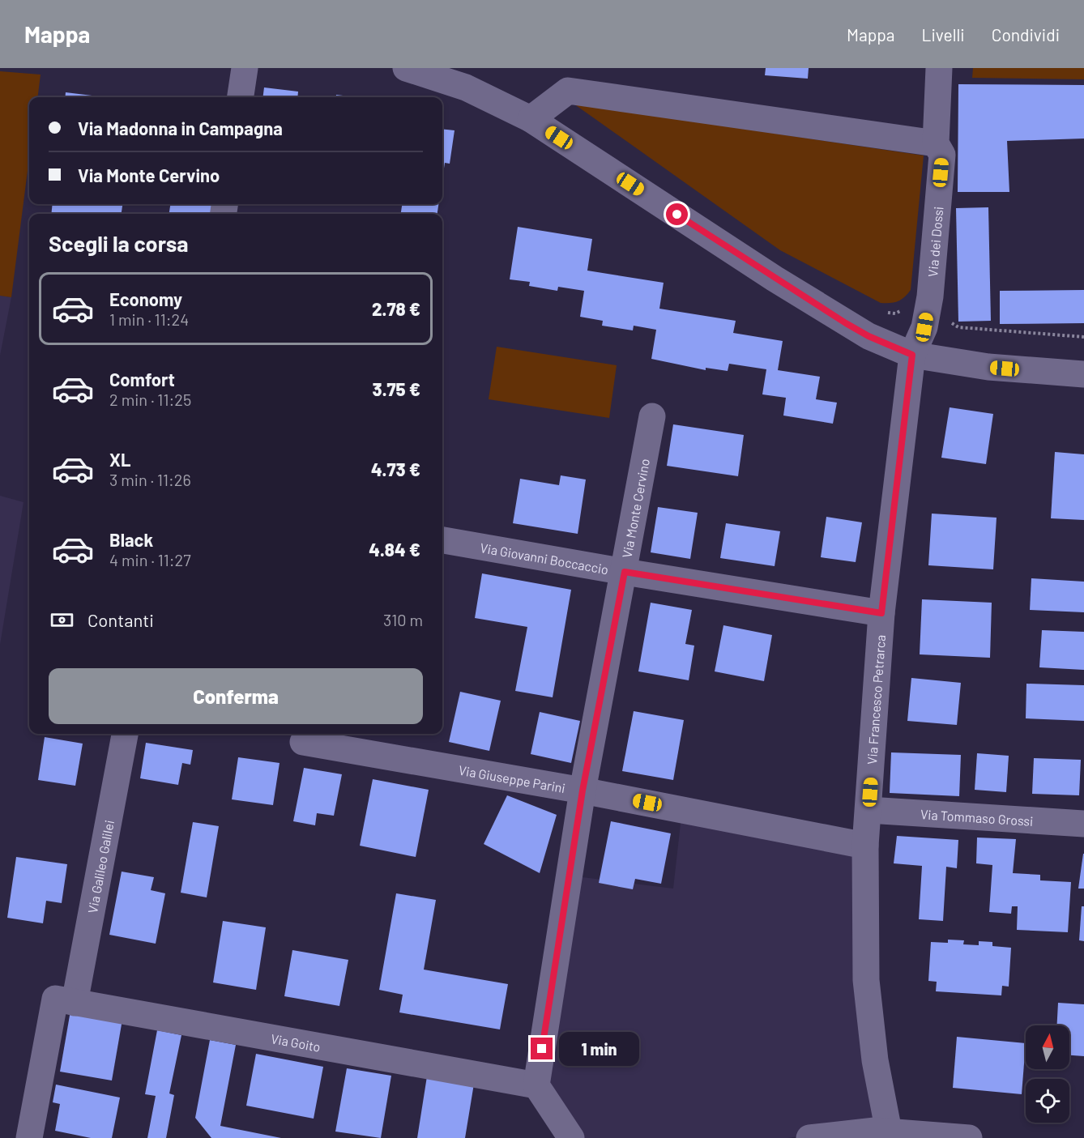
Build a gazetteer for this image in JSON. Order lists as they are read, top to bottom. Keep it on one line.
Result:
{"streets":{"street":["Via dei Dossi","Via Monte Cervino","Via Giovanni Boccaccio","Via Francesco Petrarca","Via Giuseppe Parini","Via Tommaso Grossi","Via Galileo Galilei","Via Goito"]},"crossings":[["Via dei Dossi","Via Francesco Petrarca"],["Via Monte Cervino","Via Giovanni Boccaccio"],["Via Monte Cervino","Via Giuseppe Parini"],["Via Monte Cervino","Via Goito"],["Via Giovanni Boccaccio","Via Francesco Petrarca"],["Via Francesco Petrarca","Via Giuseppe Parini"],["Via Francesco Petrarca","Via Tommaso Grossi"],["Via Galileo Galilei","Via Goito"]],"north":"top","page":{"header":"Mappa","nav":["Mappa","Livelli","Condividi"],"banner":["Via Madonna in Campagna","Via Monte Cervino"],"heading":"Scegli la corsa","list":[{"name":"Economy","note":"1 min · 11:24","value":"2.78 €"},{"name":"Comfort","note":"2 min · 11:25","value":"3.75 €"},{"name":"XL","note":"3 min · 11:26","value":"4.73 €"},{"name":"Black","note":"4 min · 11:27","value":"4.84 €"}],"pay":["Contanti","310 m"],"buttons":"Conferma","bubble":"1 min"}}
